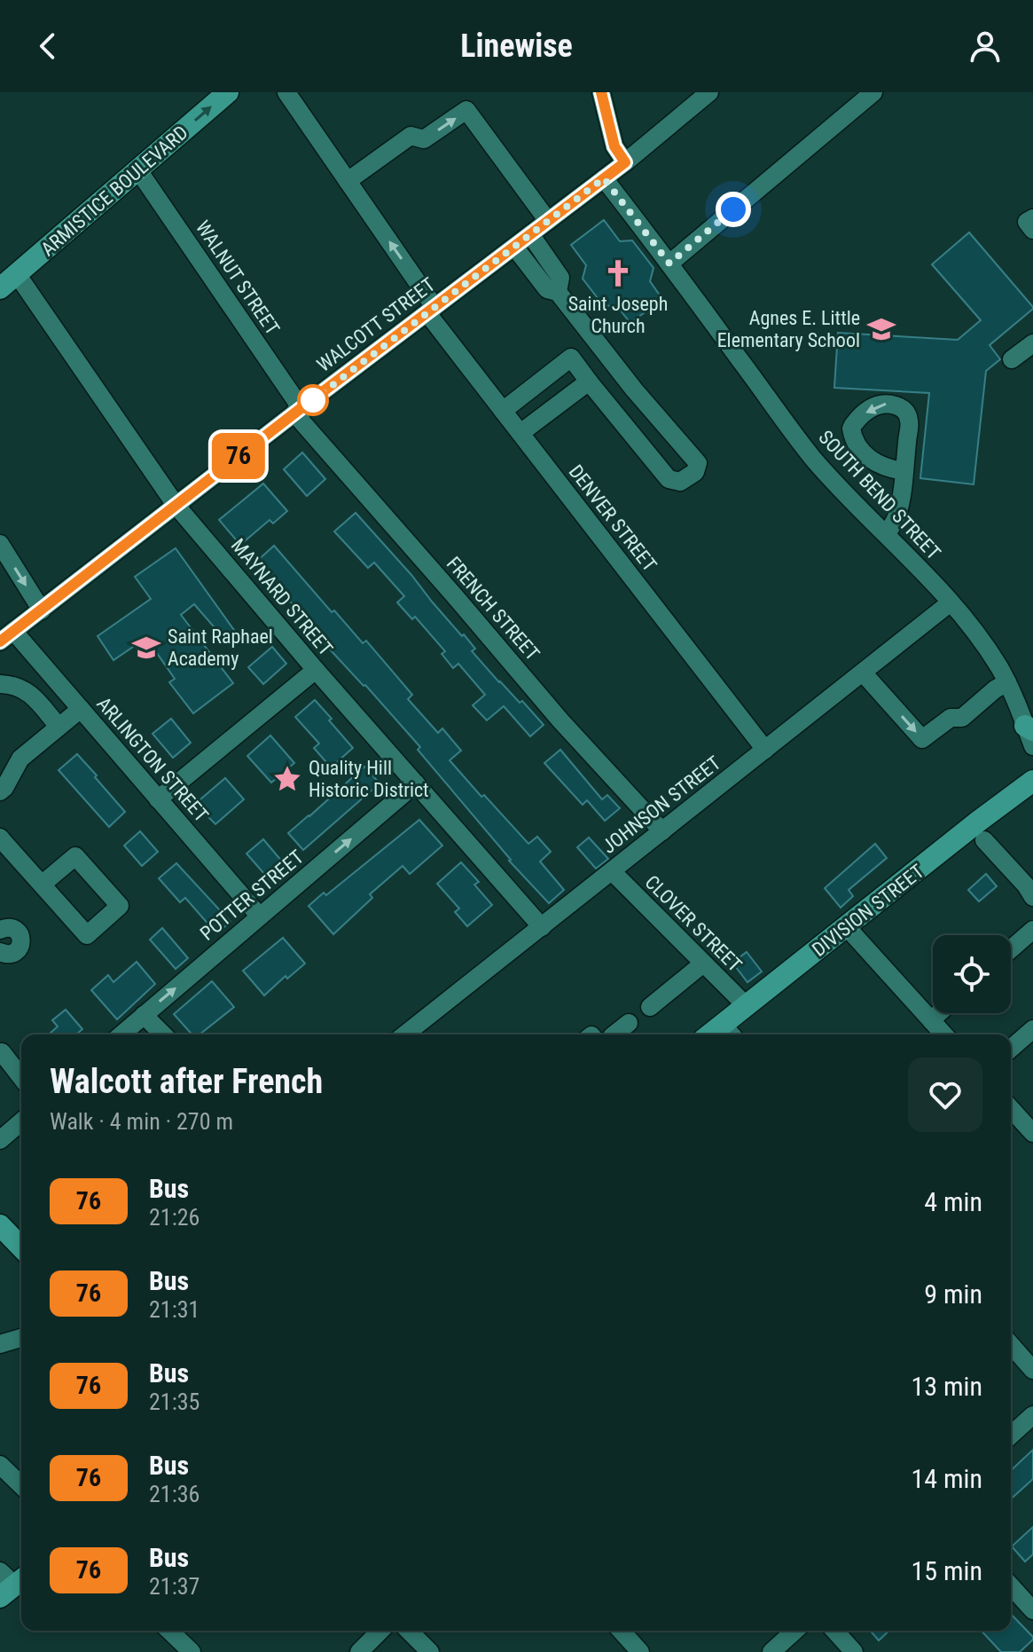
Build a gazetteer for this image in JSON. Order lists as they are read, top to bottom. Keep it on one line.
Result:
{"streets":{"main road":["ARMISTICE BOULEVARD","DIVISION STREET"],"street":["WALNUT STREET","WALCOTT STREET","SOUTH BEND STREET","DENVER STREET","MAYNARD STREET","FRENCH STREET","ARLINGTON STREET","JOHNSON STREET","POTTER STREET","CLOVER STREET"]},"crossings":[["ARMISTICE BOULEVARD","WALNUT STREET"],["ARMISTICE BOULEVARD","MAYNARD STREET"],["WALNUT STREET","WALCOTT STREET"],["WALNUT STREET","FRENCH STREET"],["WALCOTT STREET","SOUTH BEND STREET"],["WALCOTT STREET","DENVER STREET"],["WALCOTT STREET","MAYNARD STREET"],["WALCOTT STREET","FRENCH STREET"],["WALCOTT STREET","ARLINGTON STREET"],["SOUTH BEND STREET","JOHNSON STREET"],["DENVER STREET","JOHNSON STREET"],["MAYNARD STREET","JOHNSON STREET"],["MAYNARD STREET","POTTER STREET"],["FRENCH STREET","JOHNSON STREET"],["ARLINGTON STREET","POTTER STREET"],["JOHNSON STREET","CLOVER STREET"],["DIVISION STREET","CLOVER STREET"]],"one_way":["ARMISTICE BOULEVARD"],"places":{"church":["Saint Joseph Church"],"school or university":["Agnes E. Little Elementary School","Saint Raphael Academy"],"place":["Quality Hill Historic District"]},"lines":["bus line 76"],"page":{"header":"Linewise","on_map":"76","heading":["Walcott after French","Walk · 4 min · 270 m"],"list":[{"mark":"76","name":"Bus","note":"21:26","value":"4 min"},{"mark":"76","name":"Bus","note":"21:31","value":"9 min"},{"mark":"76","name":"Bus","note":"21:35","value":"13 min"},{"mark":"76","name":"Bus","note":"21:36","value":"14 min"},{"mark":"76","name":"Bus","note":"21:37","value":"15 min"}]}}
